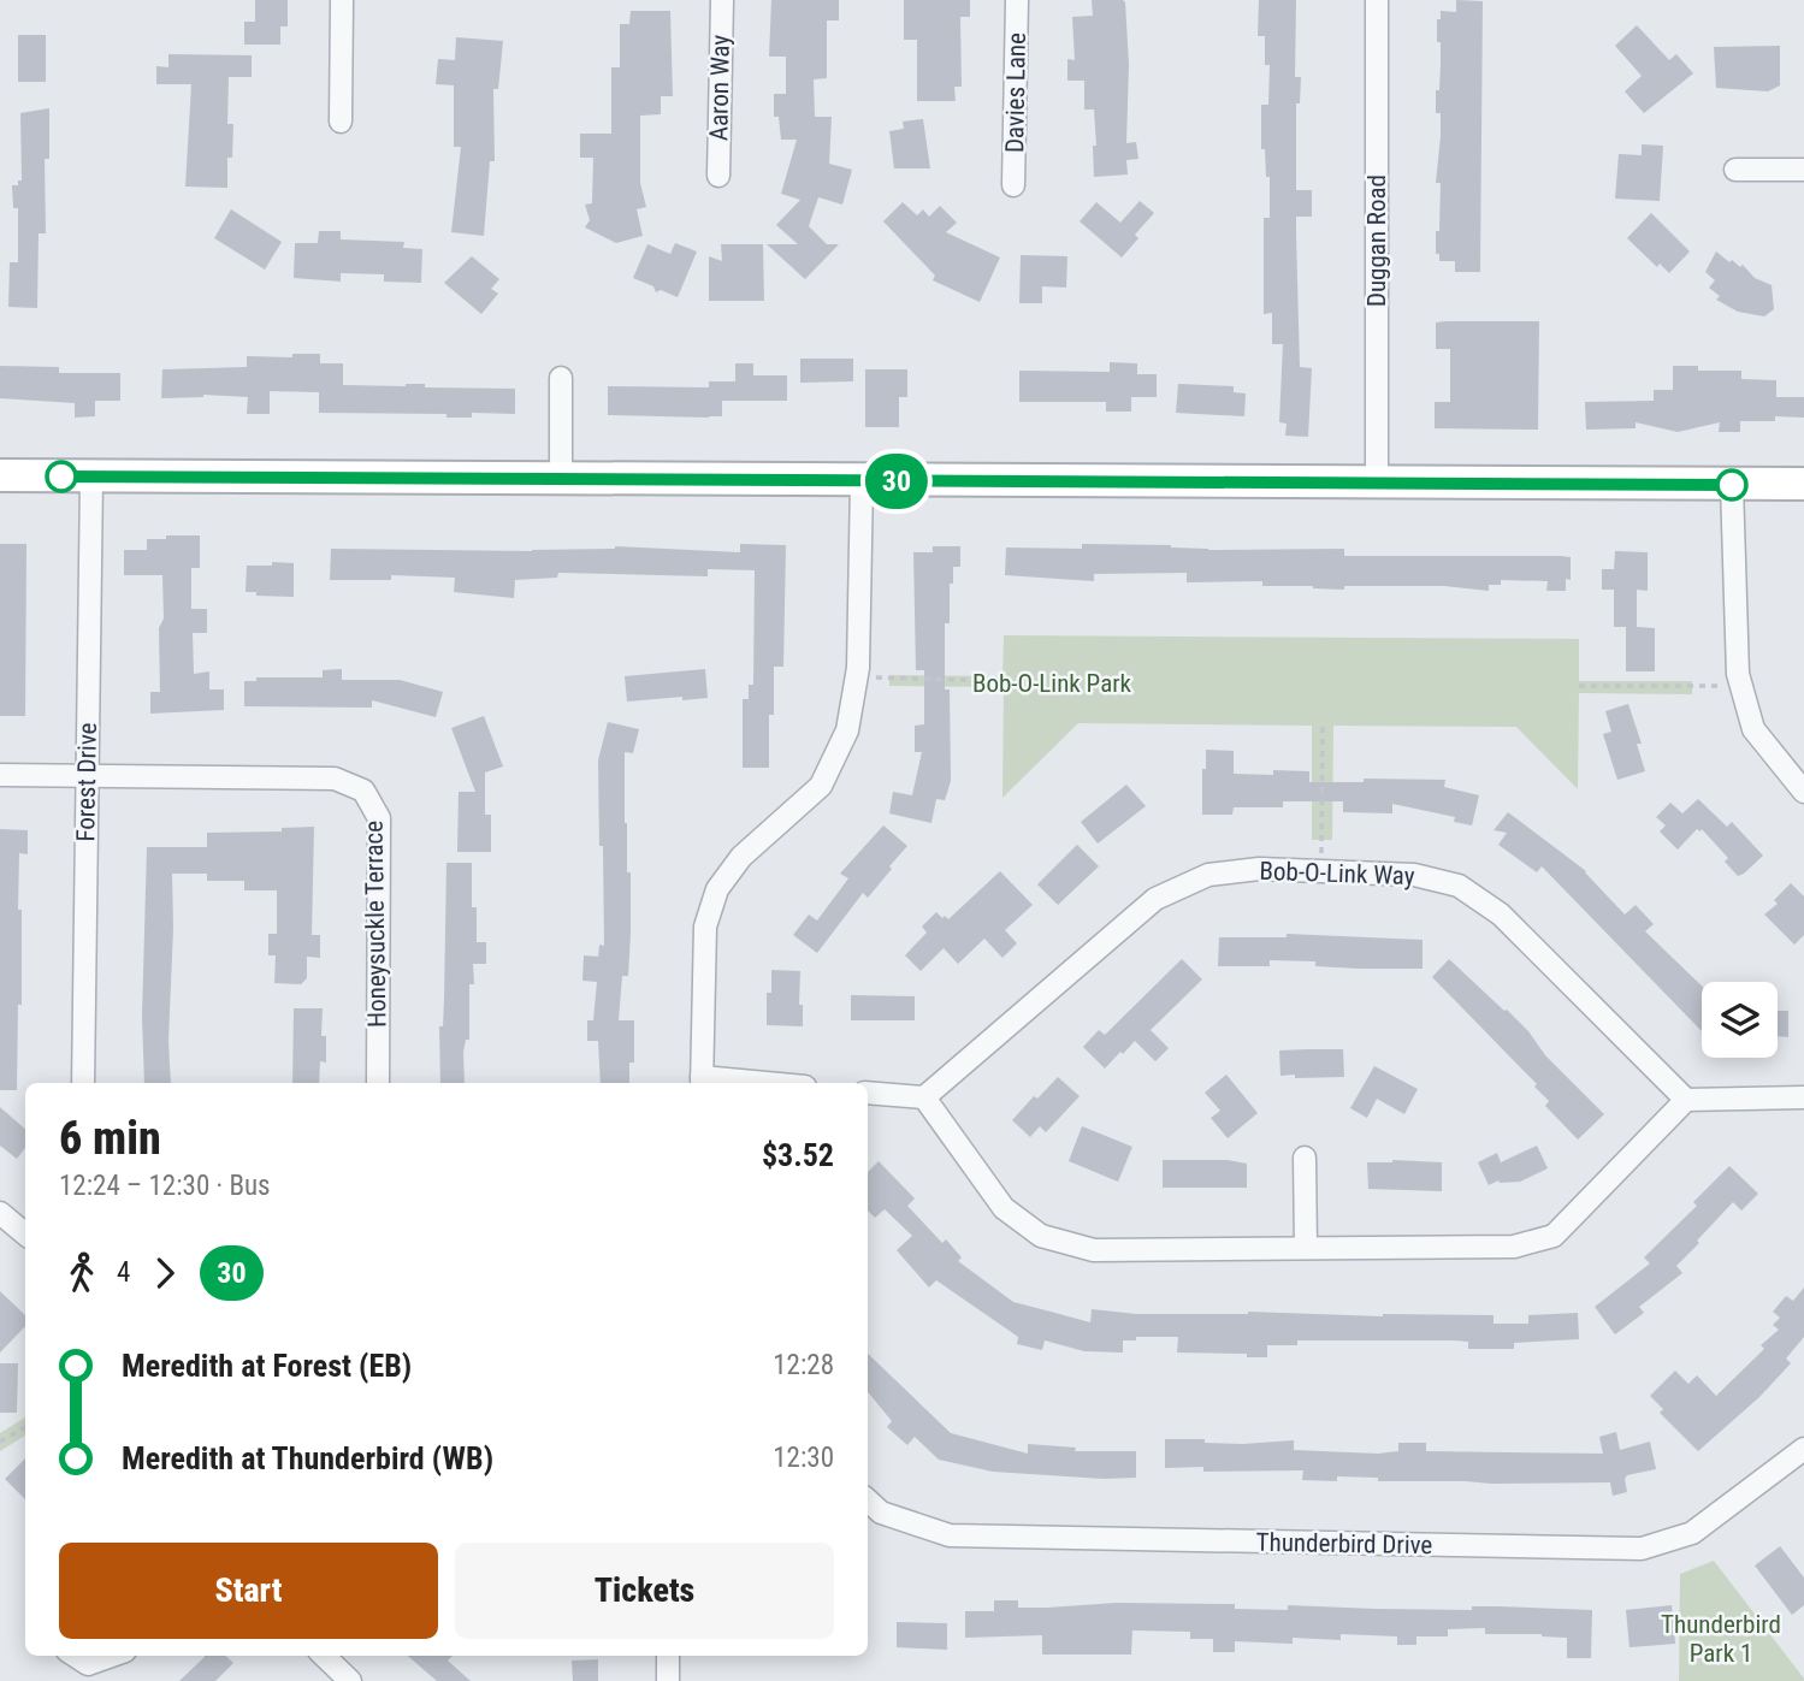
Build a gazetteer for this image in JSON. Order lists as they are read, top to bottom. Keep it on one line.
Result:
{"streets":{"street":["Aaron Way","Davies Lane","Duggan Road","Forest Drive","Bob-O-Link Way","Honeysuckle Terrace","Thunderbird Drive"]},"crossings":[["Forest Drive","Honeysuckle Terrace"]],"parks":["Bob-O-Link Park","Thunderbird Park 1"],"lines":["bus line 30"],"page":{"on_map":"30","heading":["6 min","12:24 – 12:30 · Bus","$3.52"],"legs":["4","30"],"list":[{"name":"Meredith at Forest (EB)","value":"12:28"},{"name":"Meredith at Thunderbird (WB)","value":"12:30"}],"buttons":["Start","Tickets"]}}
